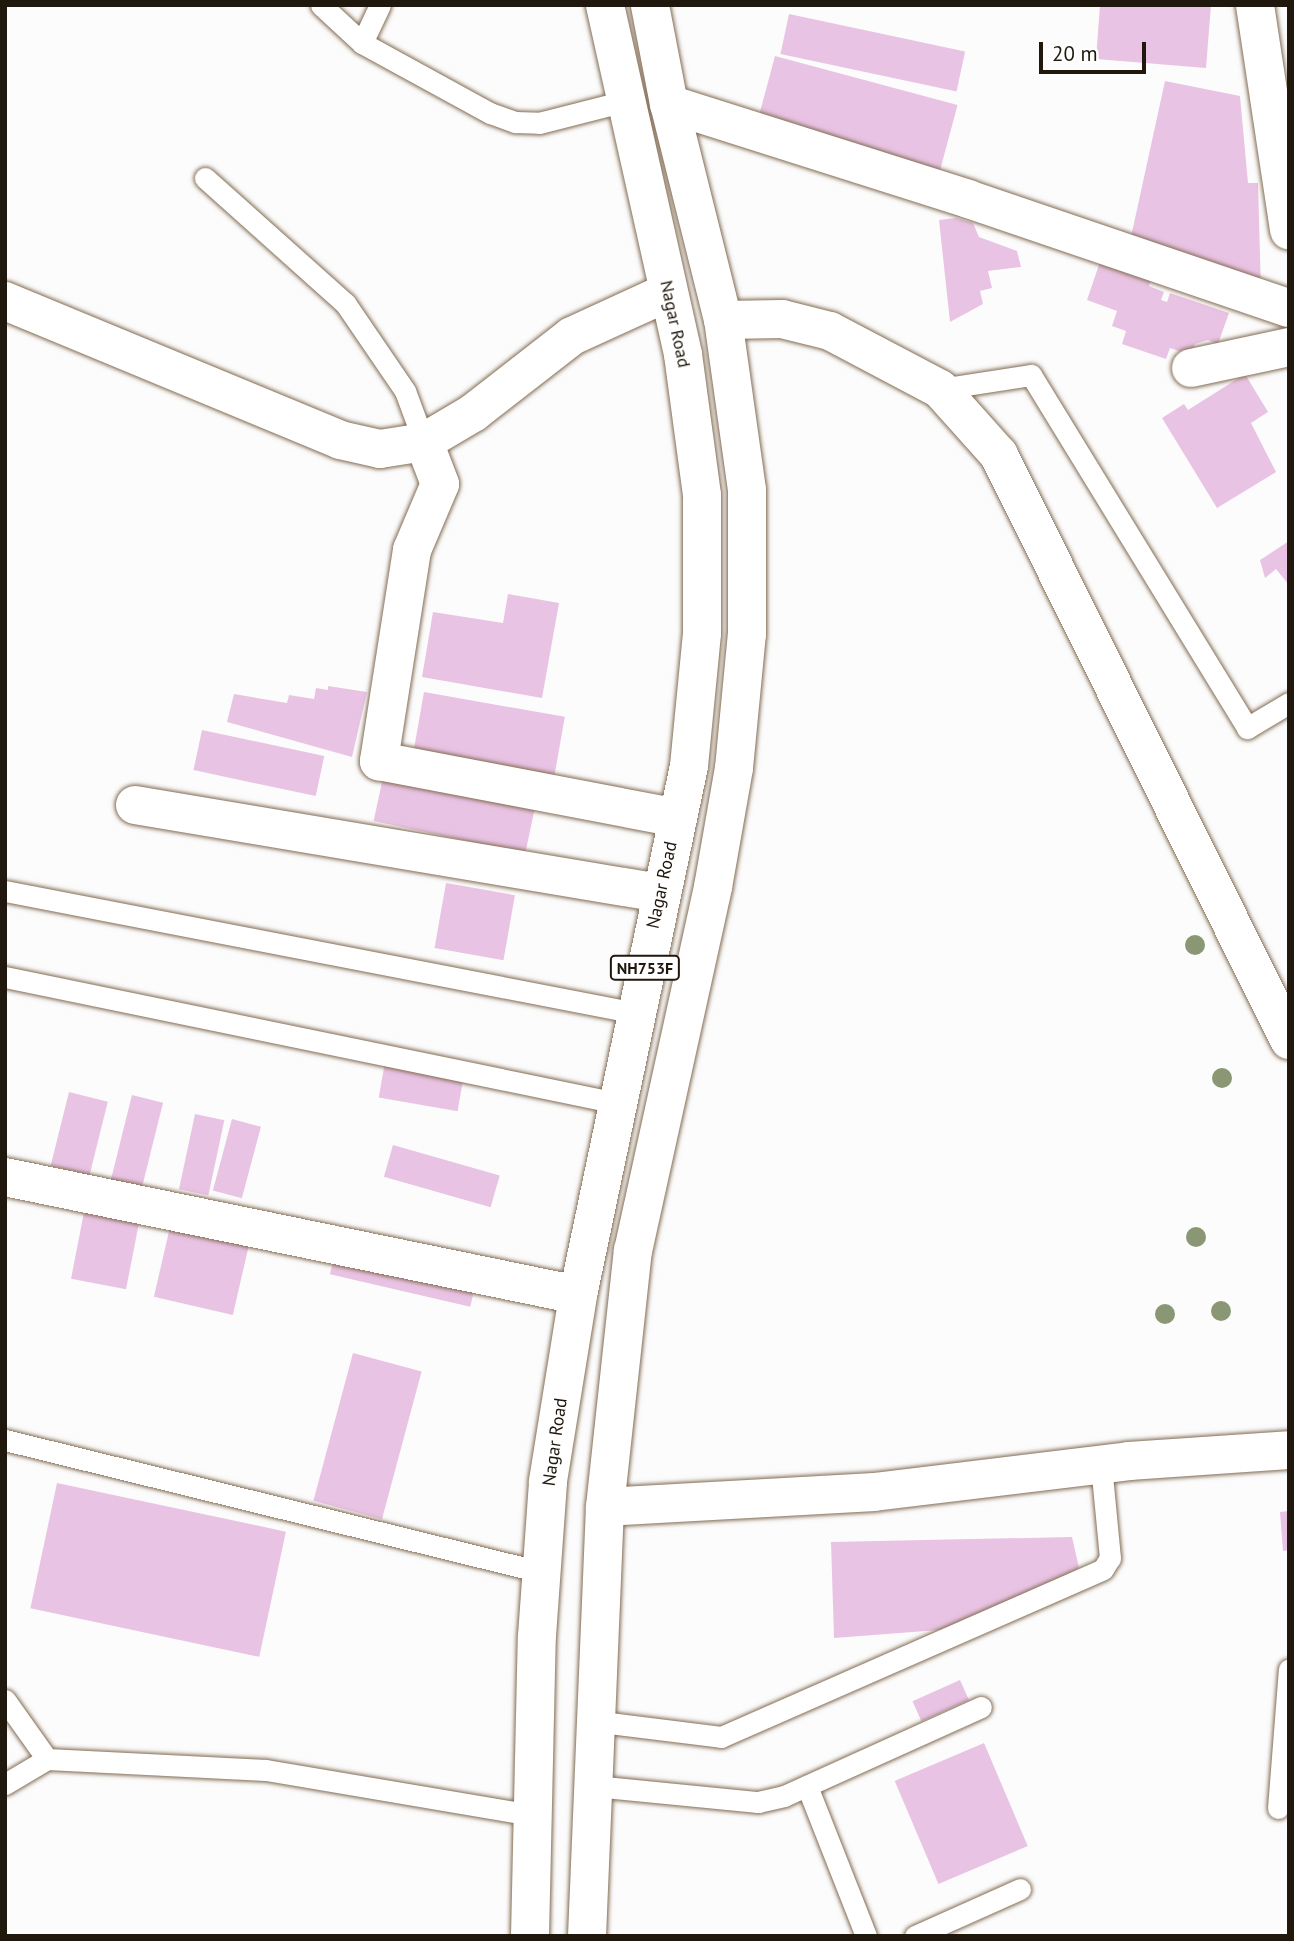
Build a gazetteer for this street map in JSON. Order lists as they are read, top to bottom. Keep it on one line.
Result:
{"streets":{"main road":["Nagar Road","NH753F"]},"scale_bar":"20 m"}
